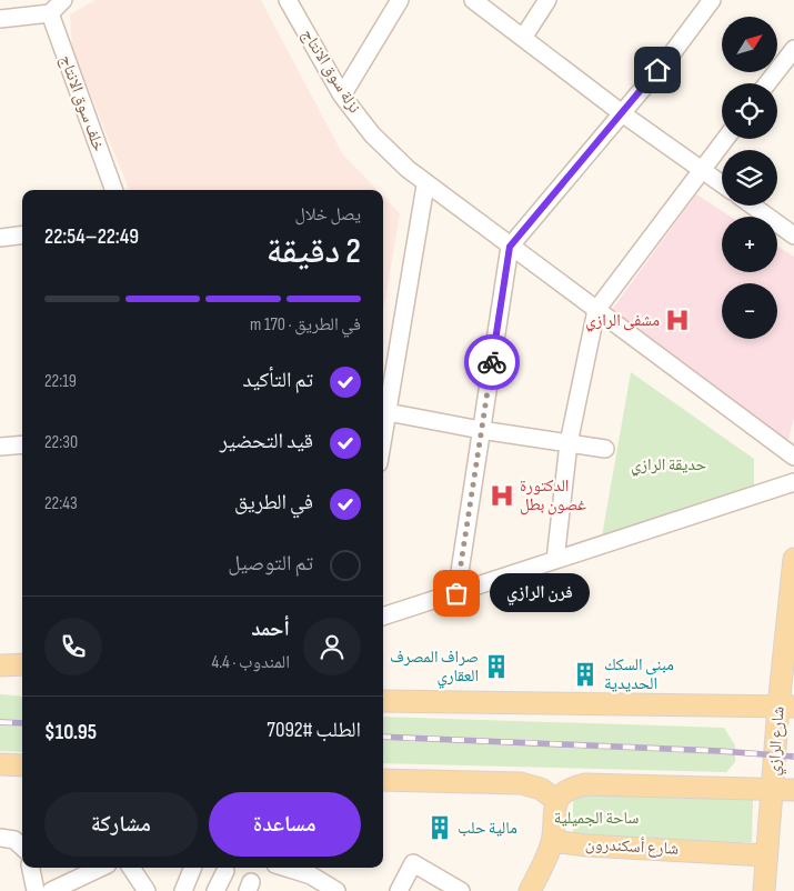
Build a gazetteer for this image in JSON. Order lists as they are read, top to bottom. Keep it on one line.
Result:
{"streets":{"main road":["شارع الرازي","شارع أسكندرون"],"street":["نزلة سوق الانتاج","خلف سوق الانتاج"]},"crossings":[["شارع الرازي","شارع أسكندرون"]],"parks":["حديقة الرازي","ساحة الجميلية"],"places":{"hospital":["مشفى الرازي","الدكتورة غصون بطل"],"other":["فرن الرازي"],"building":["صراف المصرف العقاري","مبنى السكك الحديدية","مالية حلب"]},"north":"top right","page":{"map_buttons":["+","−"],"heading":["2 دقيقة","يصل خلال","22:49–22:54"],"panel":["أحمد","المندوب · 4.4","الطلب #7092","$10.95"],"bar":"في الطريق · 170 m","list":[["تم التأكيد","22:19"],["قيد التحضير","22:30"],["في الطريق","22:43"],"تم التوصيل"],"bubble":"فرن الرازي","buttons":["مساعدة","مشاركة"]}}
